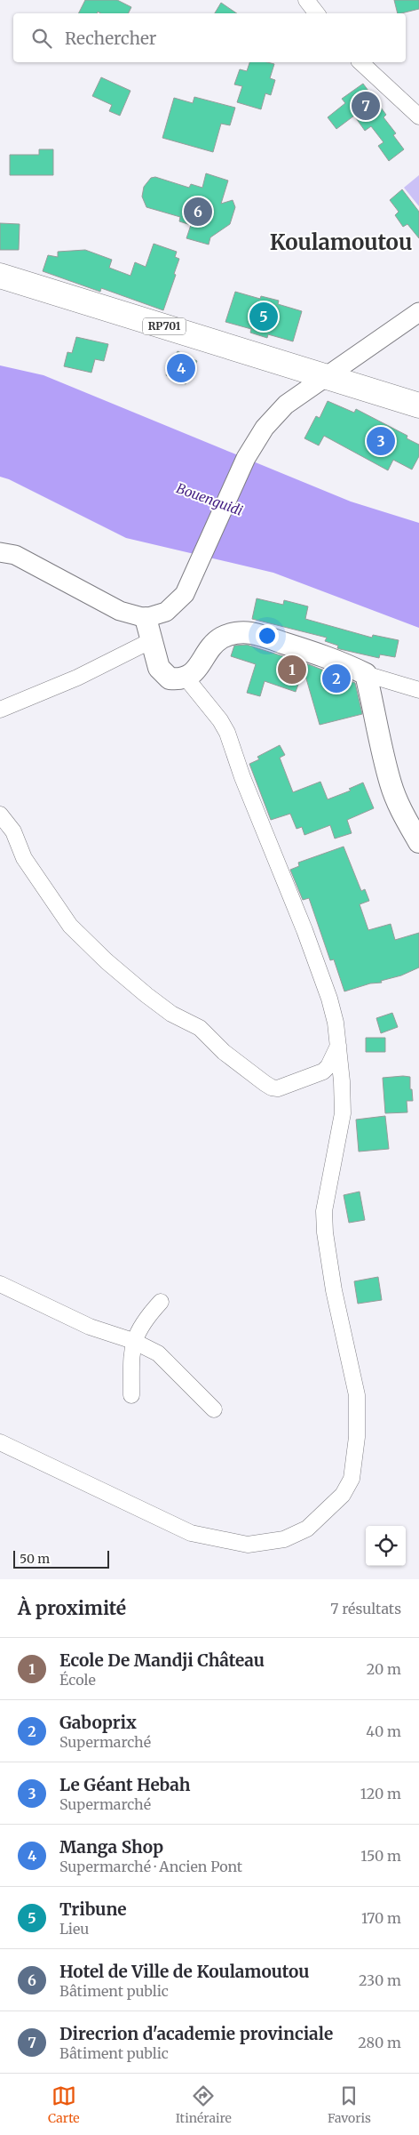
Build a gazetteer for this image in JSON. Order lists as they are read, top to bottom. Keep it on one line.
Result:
{"streets":{"main road":["RP701"]},"districts":["Koulamoutou"],"water":["Bouenguidi"],"scale_bar":"50 m","page":{"search":"Rechercher","pins":["7","6","5","4","3","1","2"],"scale":"50 m","heading":["À proximité","7 résultats"],"list":[{"mark":"1","name":"Ecole De Mandji Château","note":"École","value":"20 m"},{"mark":"2","name":"Gaboprix","note":"Supermarché","value":"40 m"},{"mark":"3","name":"Le Géant Hebah","note":"Supermarché","value":"120 m"},{"mark":"4","name":"Manga Shop","note":"Supermarché · Ancien Pont","value":"150 m"},{"mark":"5","name":"Tribune","note":"Lieu","value":"170 m"},{"mark":"6","name":"Hotel de Ville de Koulamoutou","note":"Bâtiment public","value":"230 m"},{"mark":"7","name":"Direcrion d'academie provinciale","note":"Bâtiment public","value":"280 m"}],"nav":["Carte","Itinéraire","Favoris"]}}
